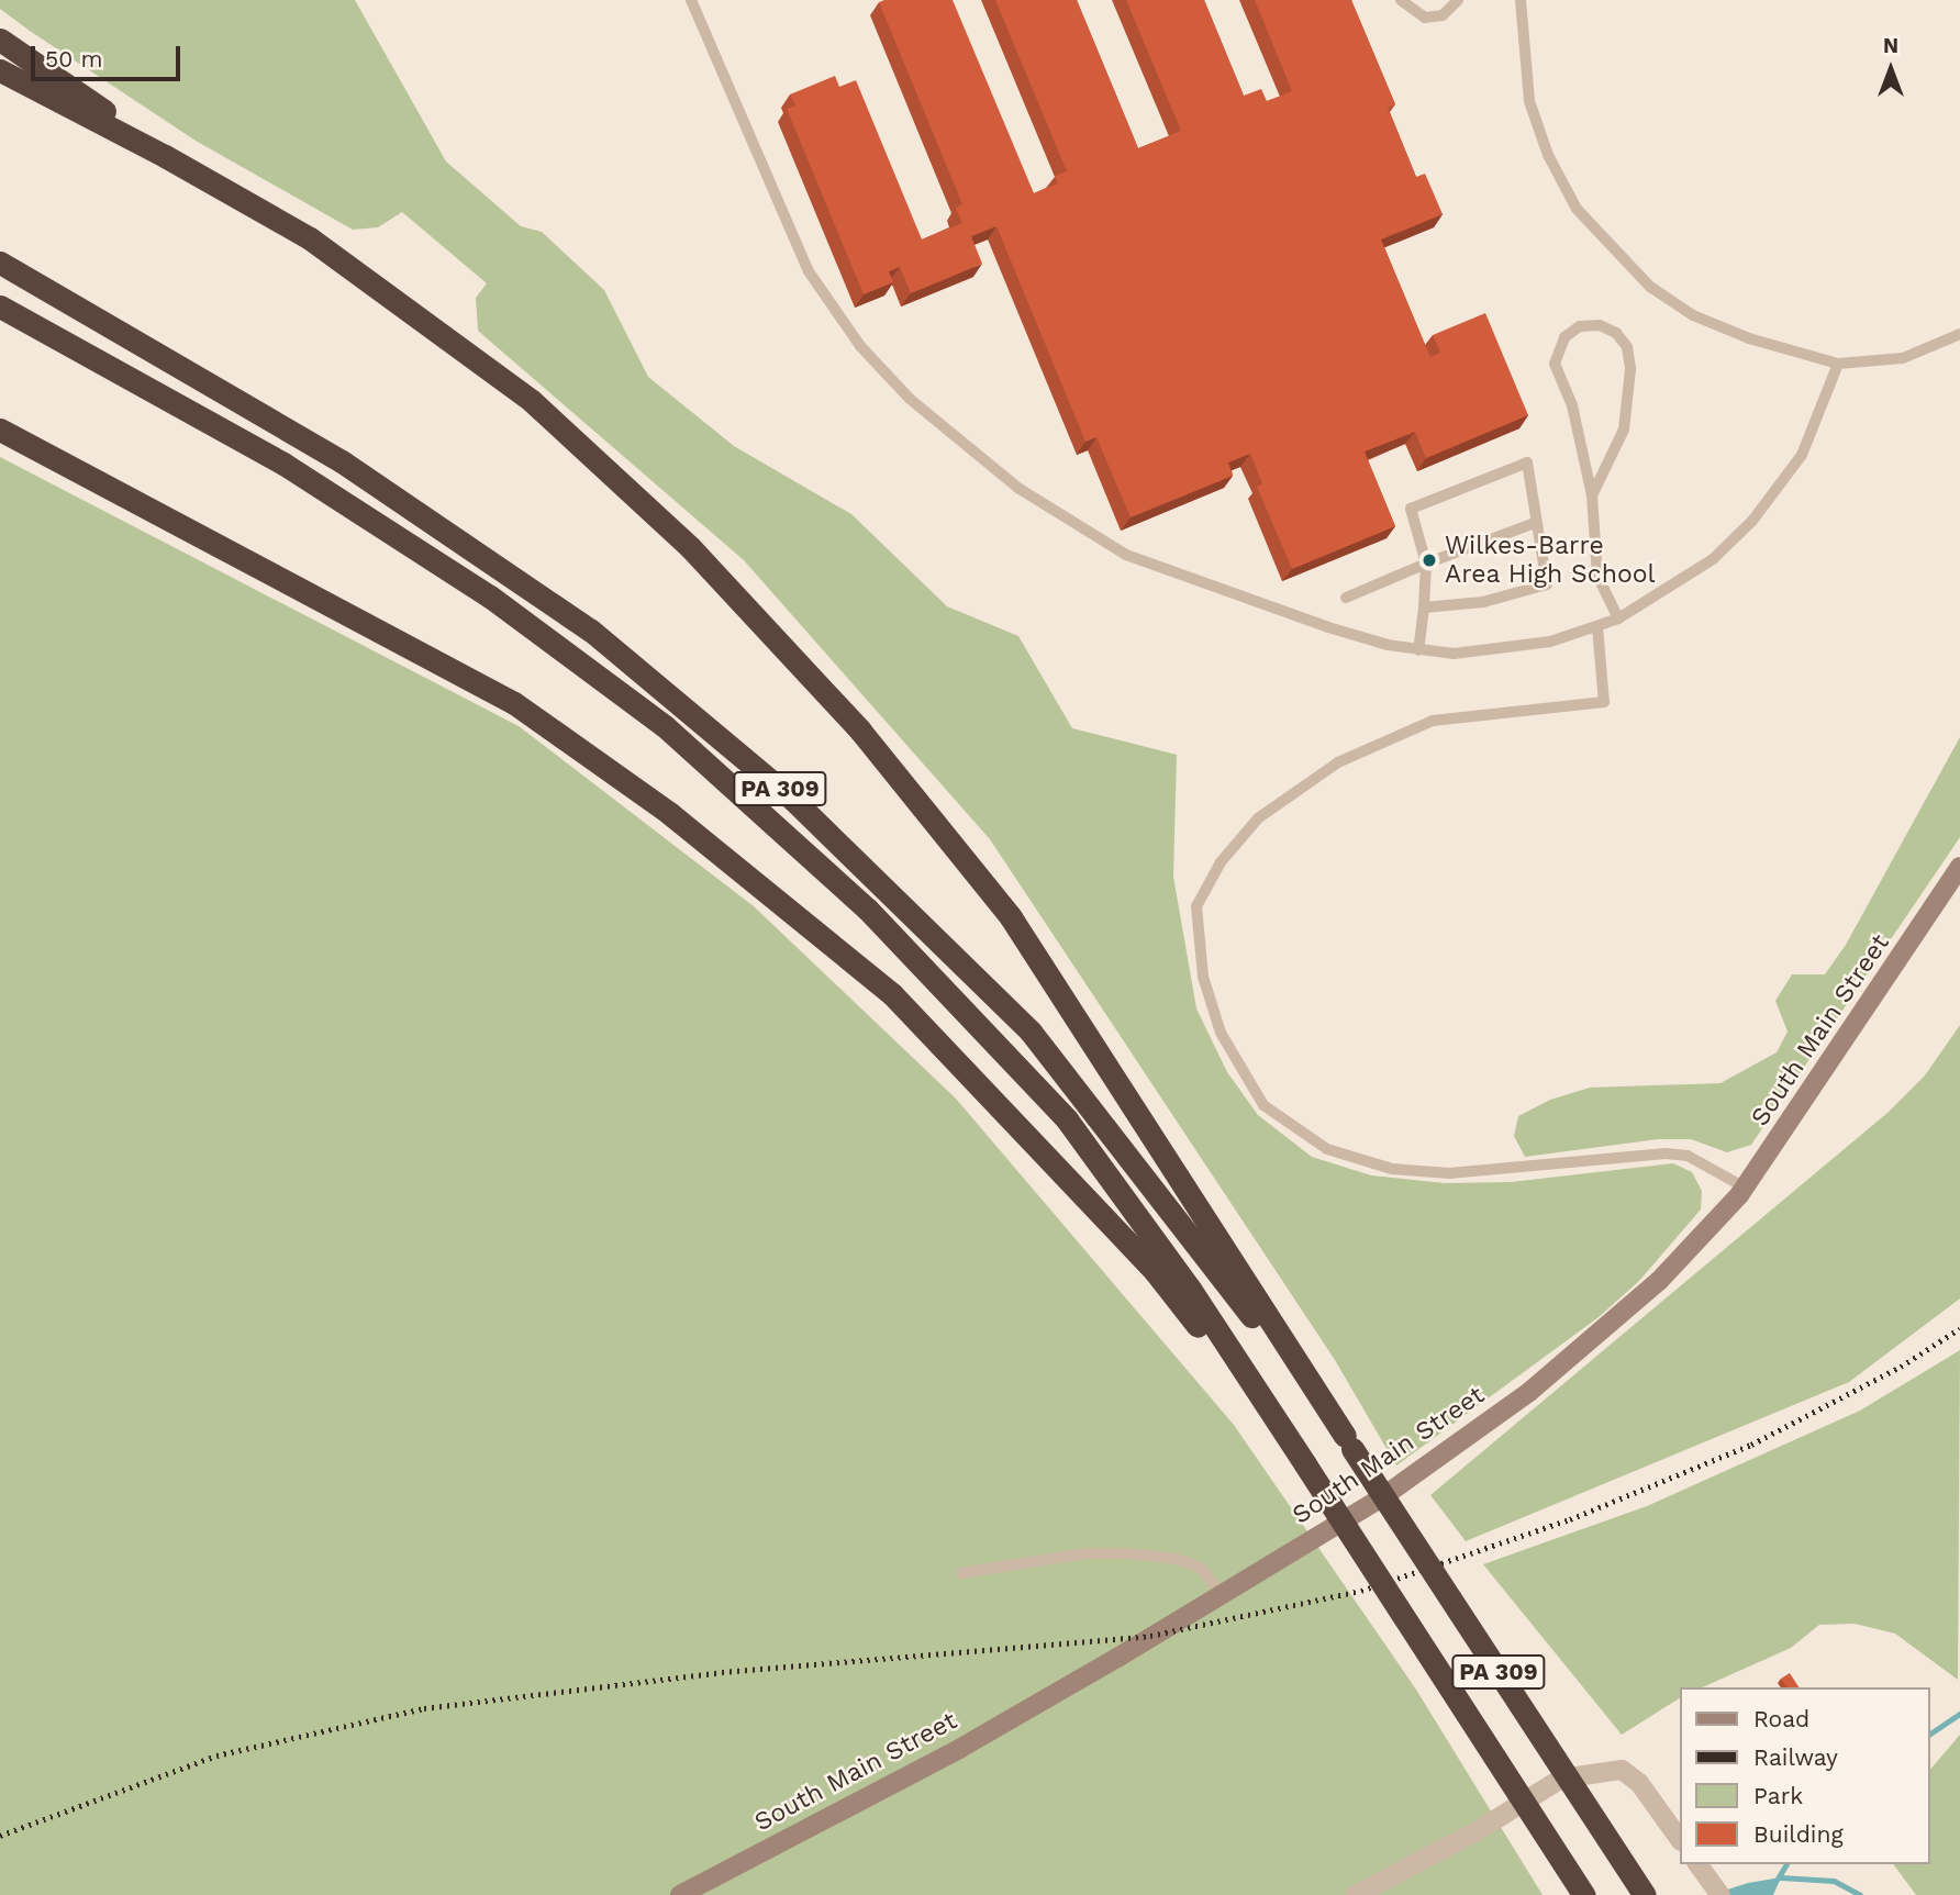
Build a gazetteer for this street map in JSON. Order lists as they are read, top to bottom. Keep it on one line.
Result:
{"streets":{"highway":["PA 309"],"main road":["South Main Street"]},"places":["Wilkes-Barre Area High School"],"legend":["Road","Railway","Park","Building"],"scale_bar":"50 m","north":"top"}
